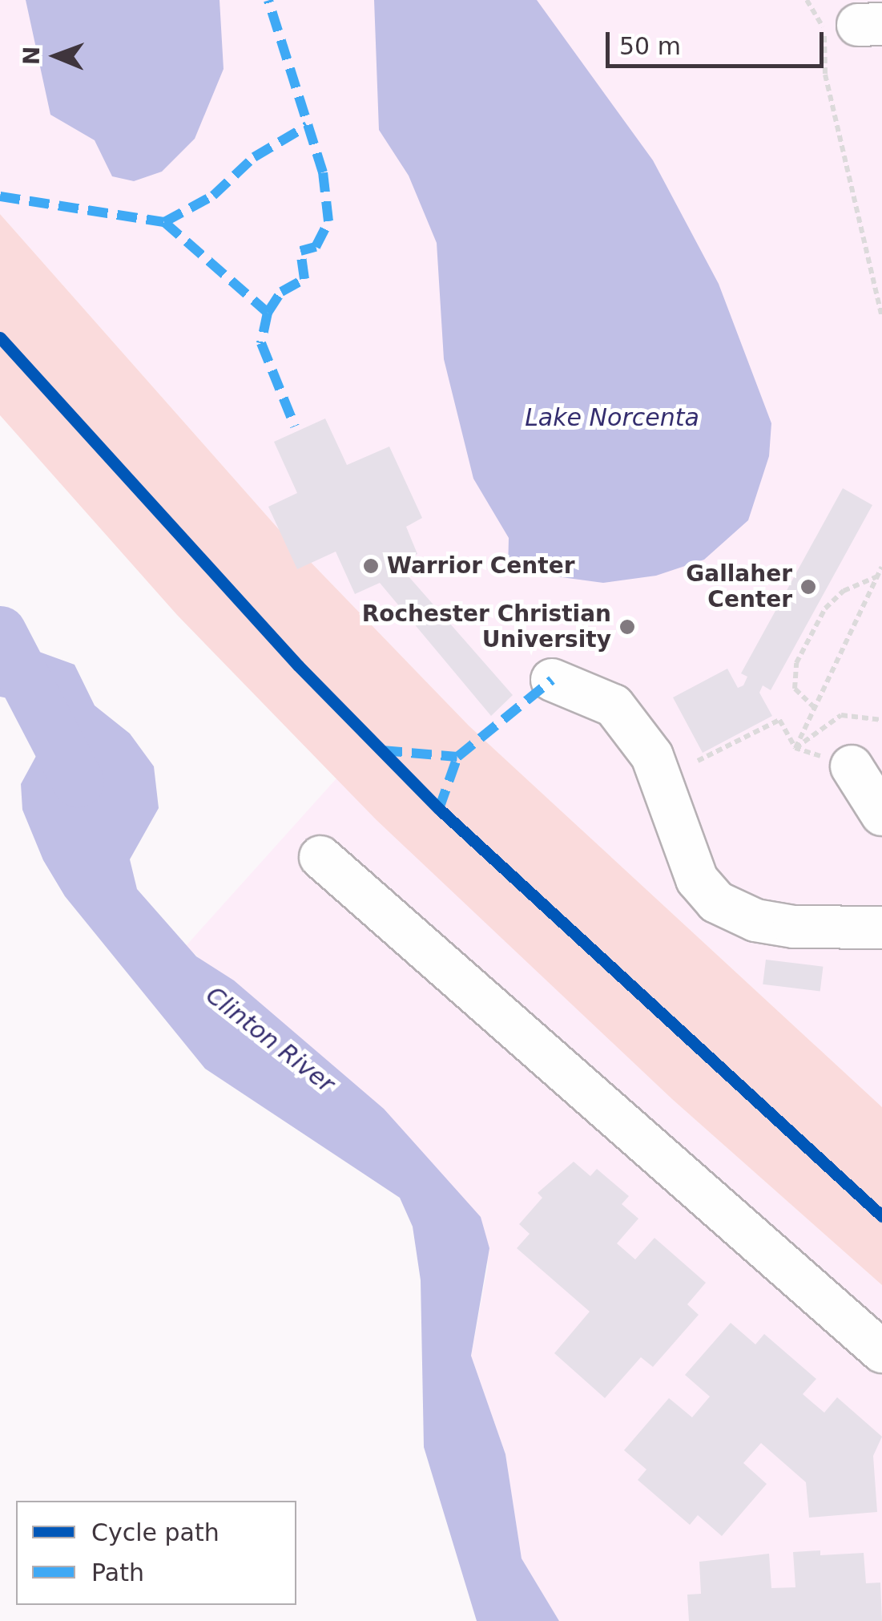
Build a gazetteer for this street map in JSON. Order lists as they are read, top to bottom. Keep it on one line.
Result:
{"water":["Lake Norcenta","Clinton River"],"places":["Warrior Center","Gallaher Center","Rochester Christian University"],"legend":["Cycle path","Path"],"scale_bar":"50 m","north":"left"}
